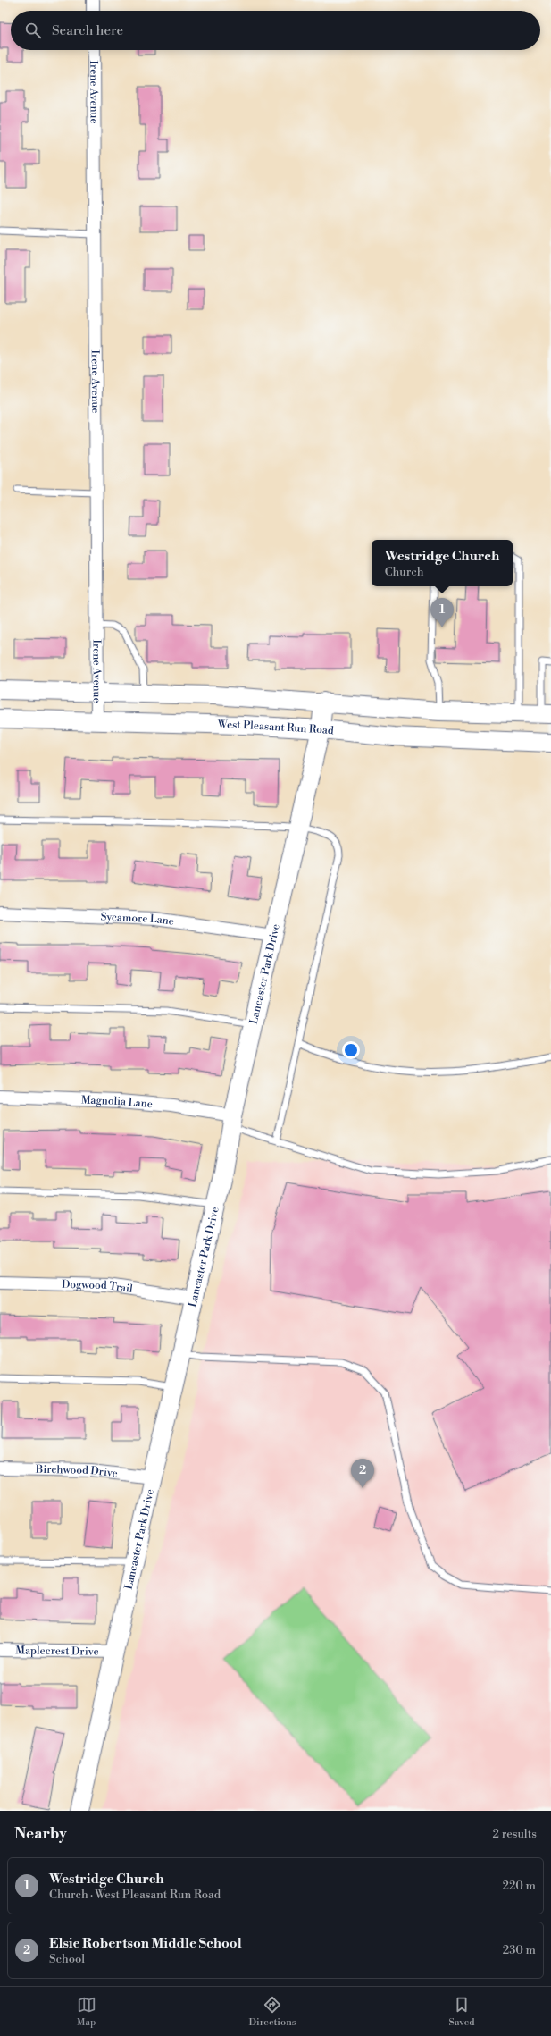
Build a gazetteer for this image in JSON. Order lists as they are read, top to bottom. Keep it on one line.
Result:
{"streets":{"street":["Irene Avenue","West Pleasant Run Road","Sycamore Lane","Lancaster Park Drive","Magnolia Lane","Dogwood Trail","Birchwood Drive","Maplecrest Drive"]},"crossings":[["Irene Avenue","West Pleasant Run Road"],["West Pleasant Run Road","Lancaster Park Drive"],["Sycamore Lane","Lancaster Park Drive"],["Lancaster Park Drive","Magnolia Lane"],["Lancaster Park Drive","Dogwood Trail"],["Lancaster Park Drive","Birchwood Drive"],["Lancaster Park Drive","Maplecrest Drive"]],"page":{"search":"Search here","popup":["Westridge Church","Church"],"pins":["1","2"],"heading":["Nearby","2 results"],"list":[{"mark":"1","name":"Westridge Church","note":"Church · West Pleasant Run Road","value":"220 m"},{"mark":"2","name":"Elsie Robertson Middle School","note":"School","value":"230 m"}],"nav":["Map","Directions","Saved"]}}
